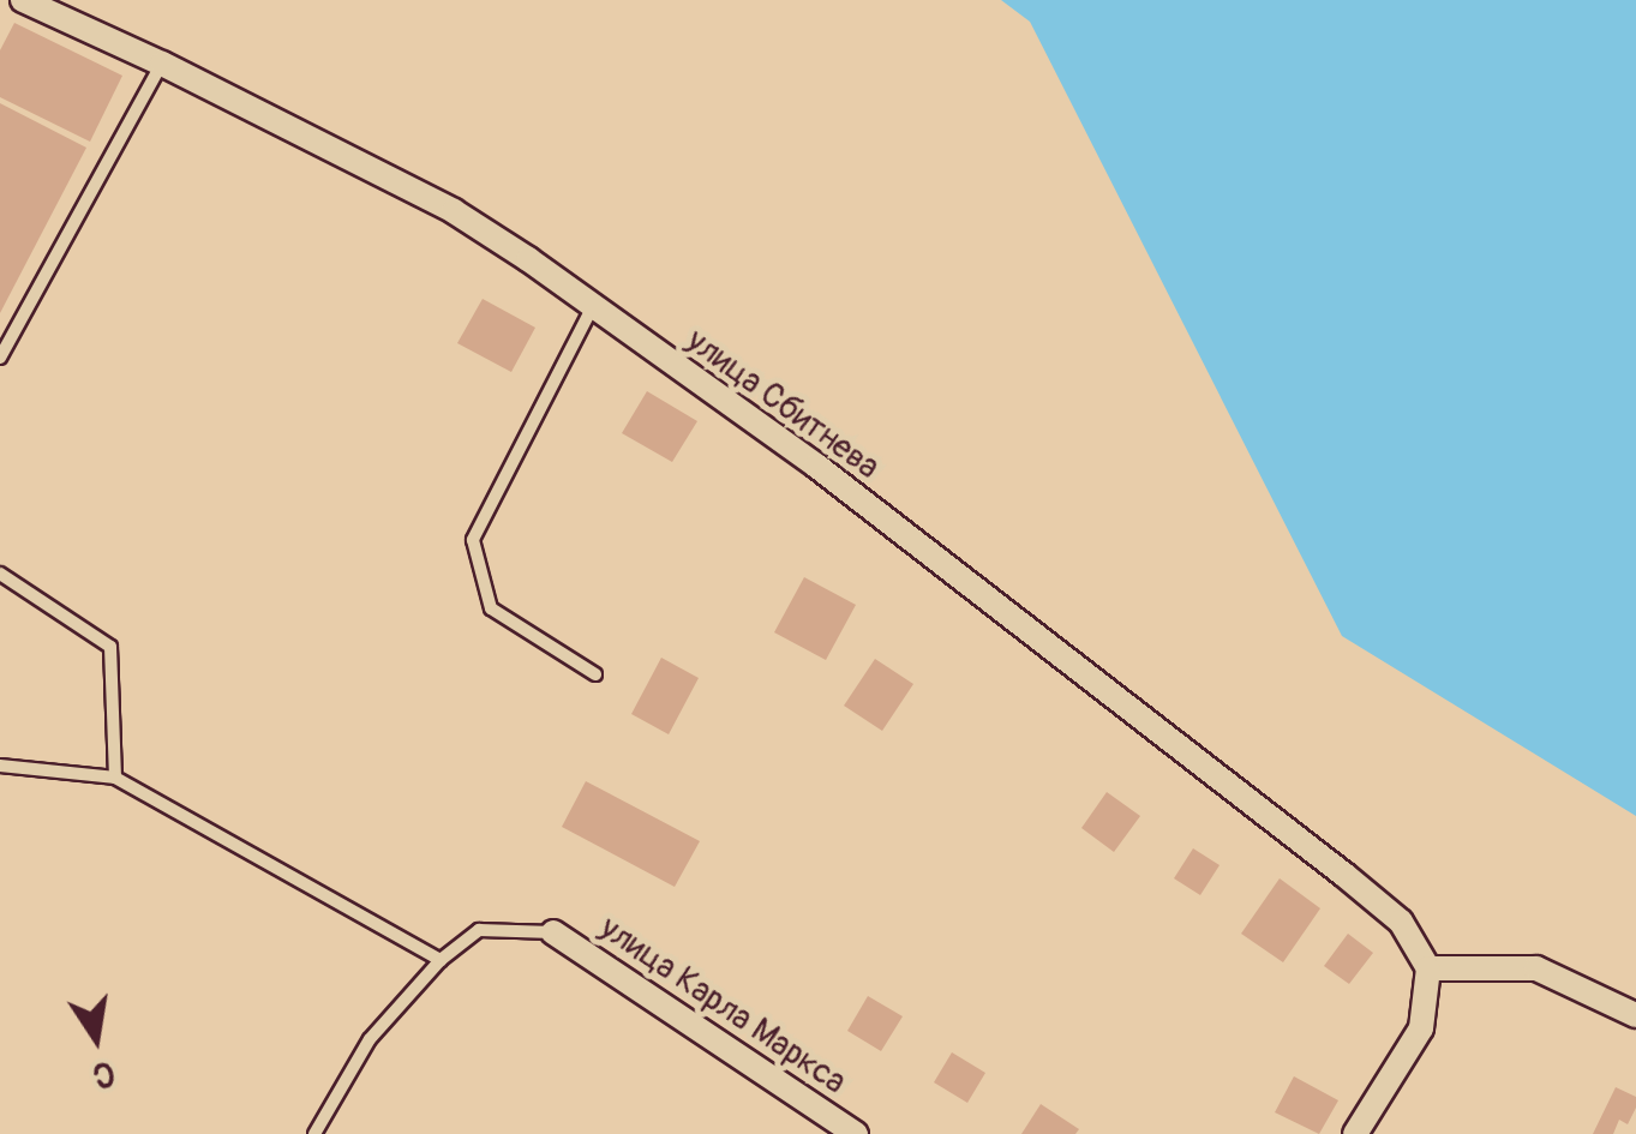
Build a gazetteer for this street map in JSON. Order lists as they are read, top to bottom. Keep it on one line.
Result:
{"streets":{"street":["улица Сбитнева","улица Карла Маркса"]},"north":"bottom"}
